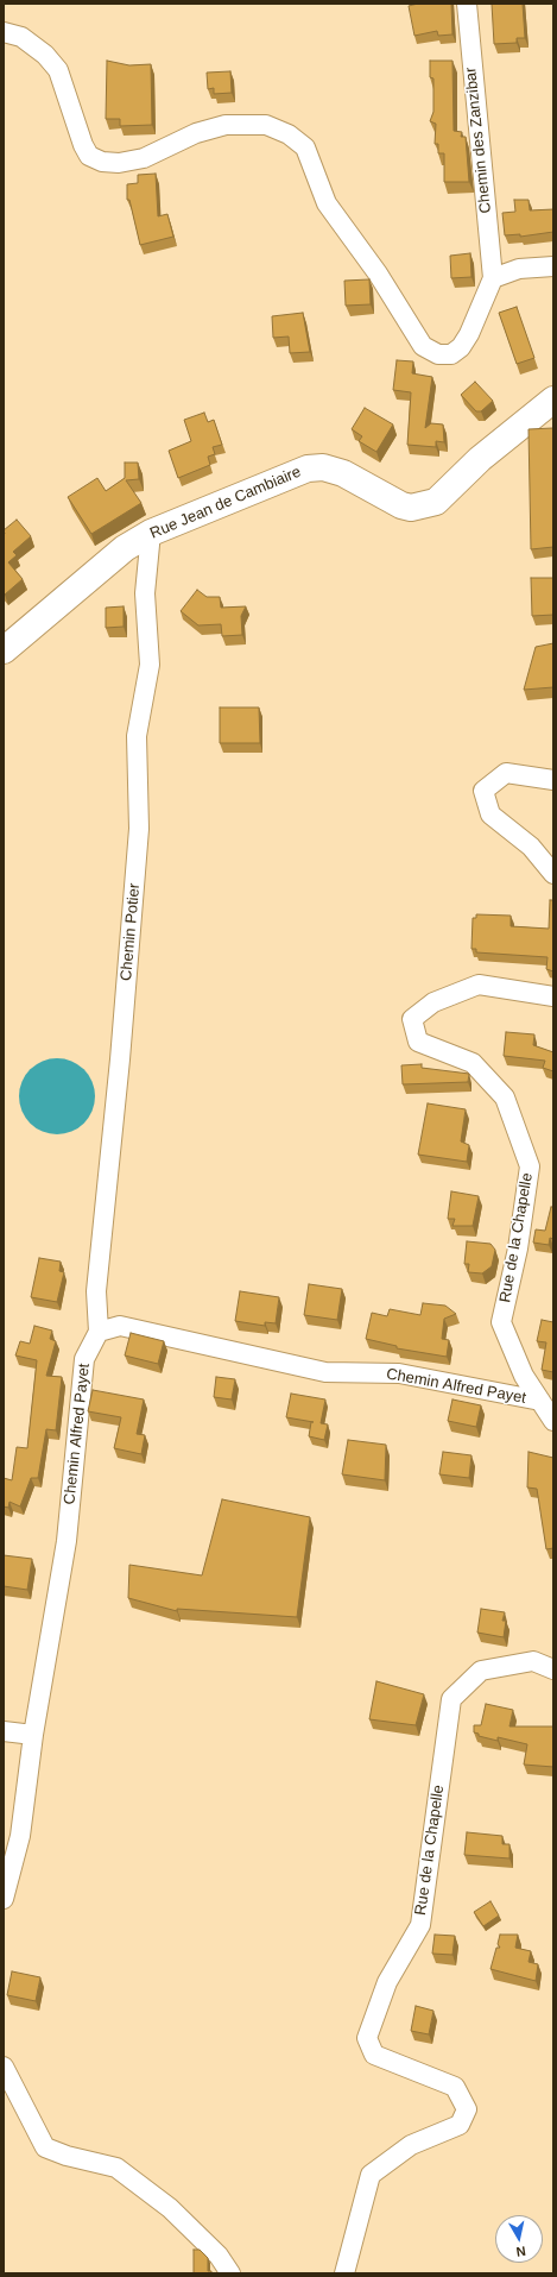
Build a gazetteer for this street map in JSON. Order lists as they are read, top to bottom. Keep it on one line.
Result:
{"streets":{"main road":["Rue Jean de Cambiaire"],"street":["Chemin des Zanzibar","Chemin Potier","Rue de la Chapelle","Chemin Alfred Payet"]},"crossings":[["Rue Jean de Cambiaire","Chemin Potier"],["Chemin Potier","Chemin Alfred Payet"],["Rue de la Chapelle","Chemin Alfred Payet"]],"north":"bottom"}
